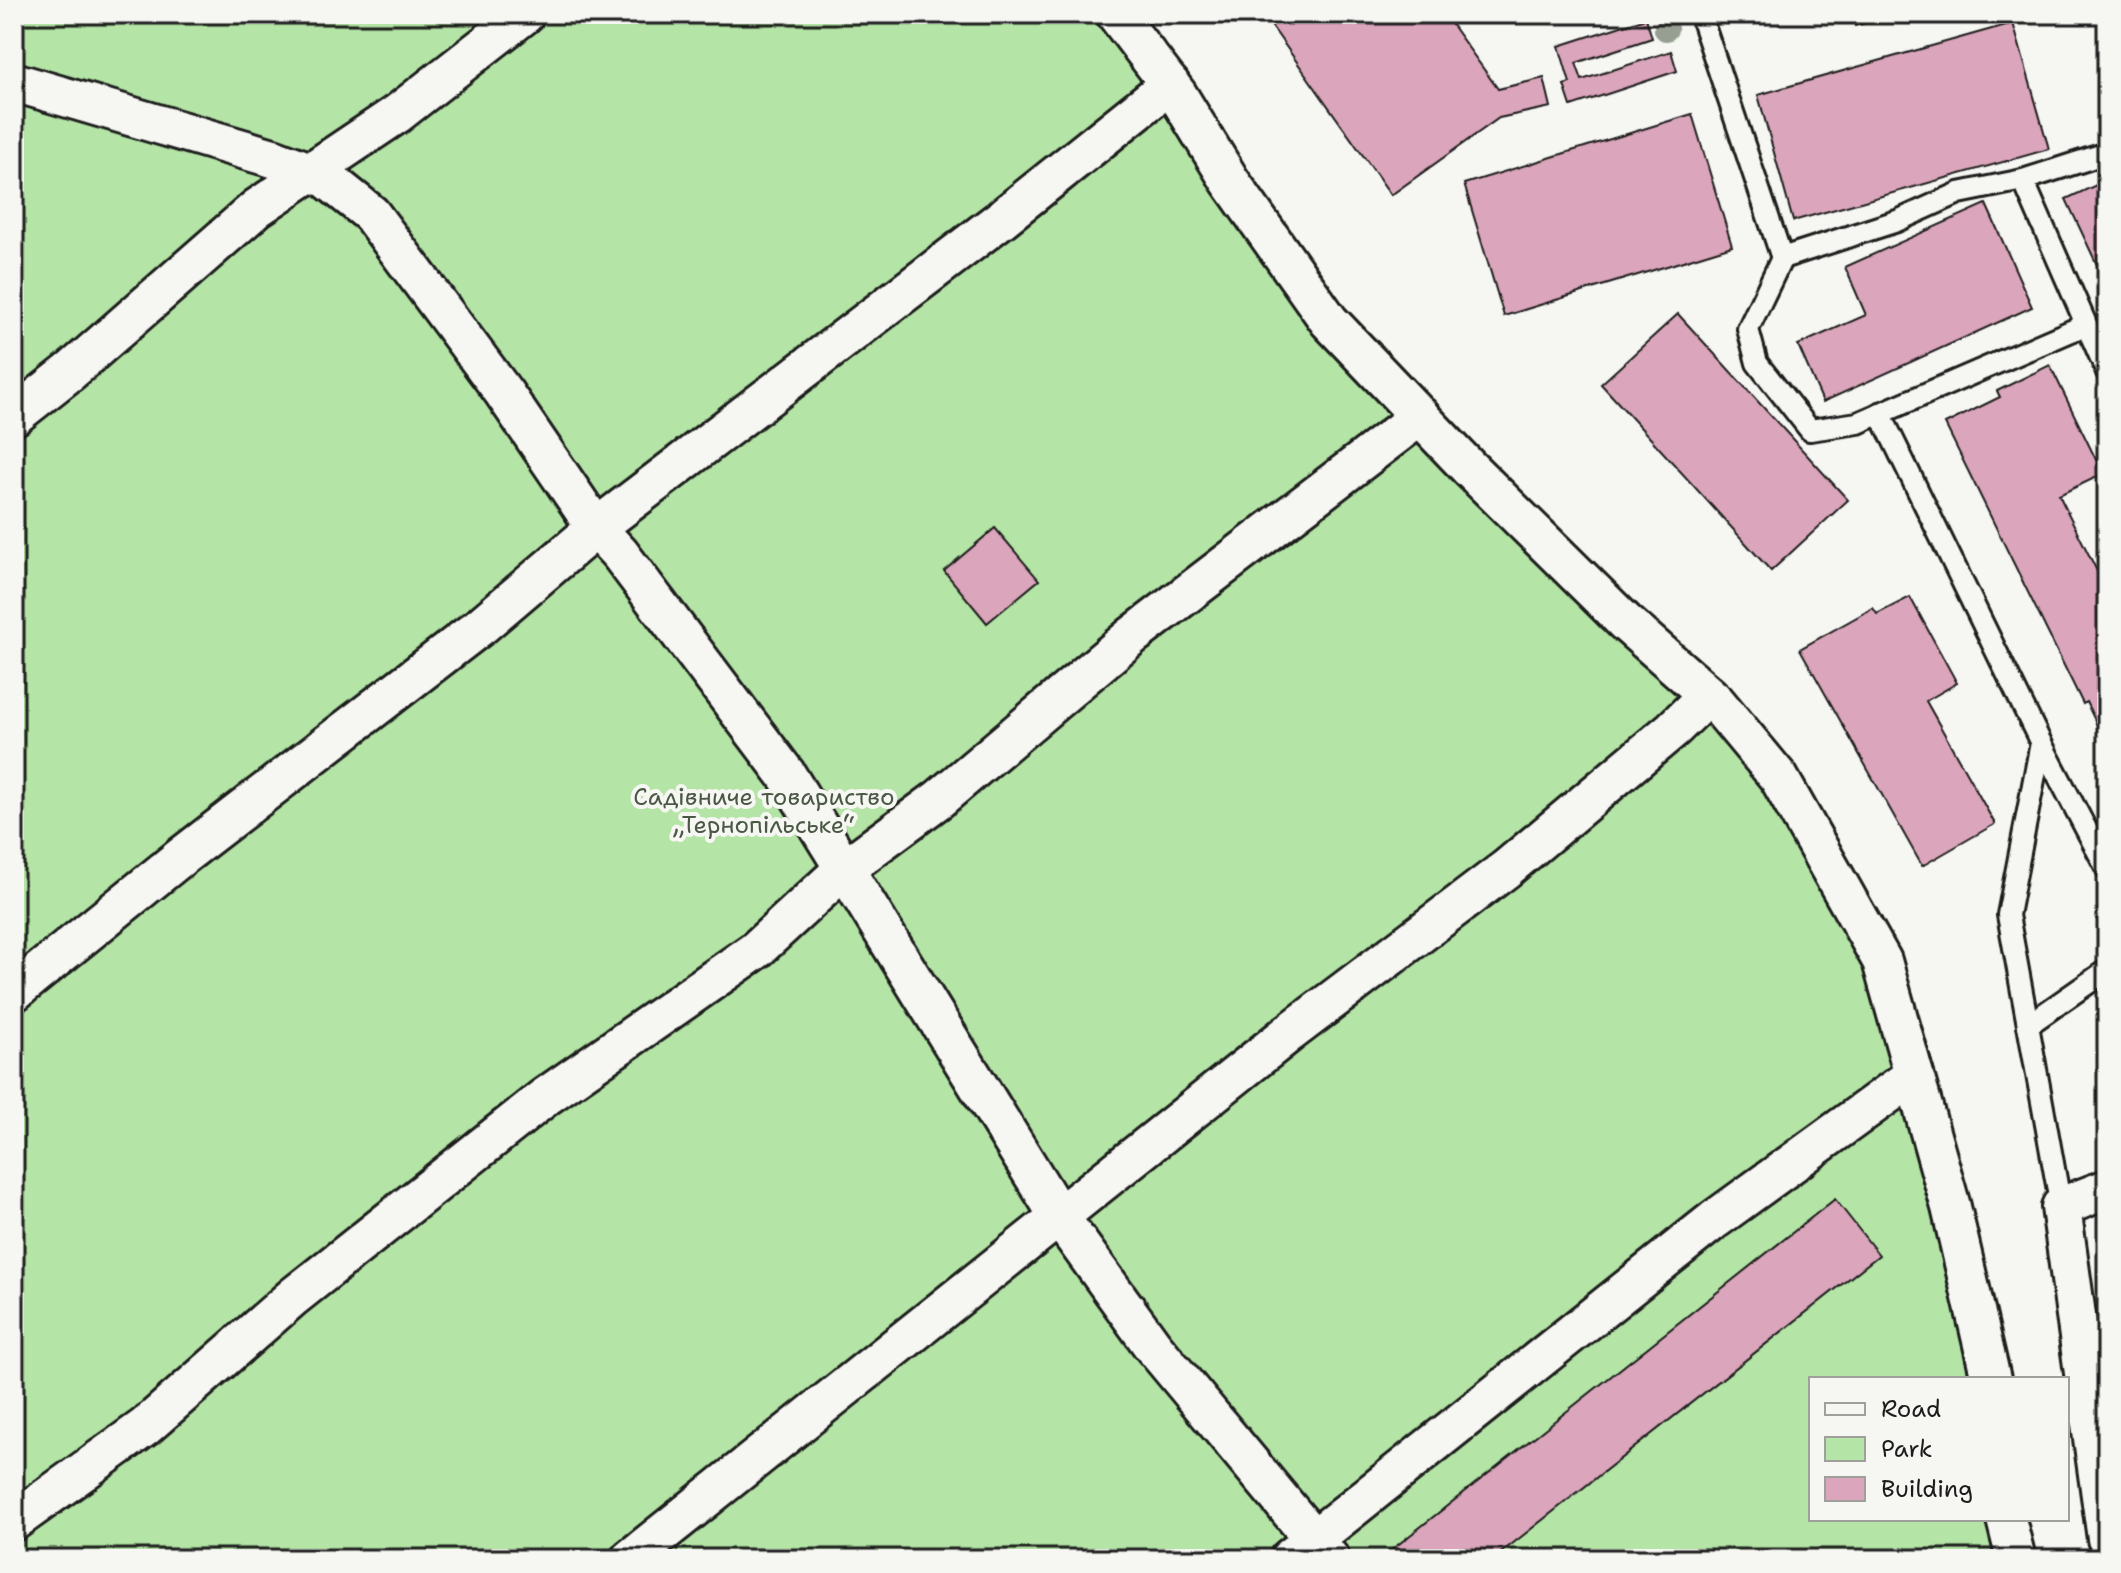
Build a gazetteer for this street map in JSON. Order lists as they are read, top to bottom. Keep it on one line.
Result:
{"parks":["Садівниче товариство „Тернопільське“"],"legend":["Road","Park","Building"]}
